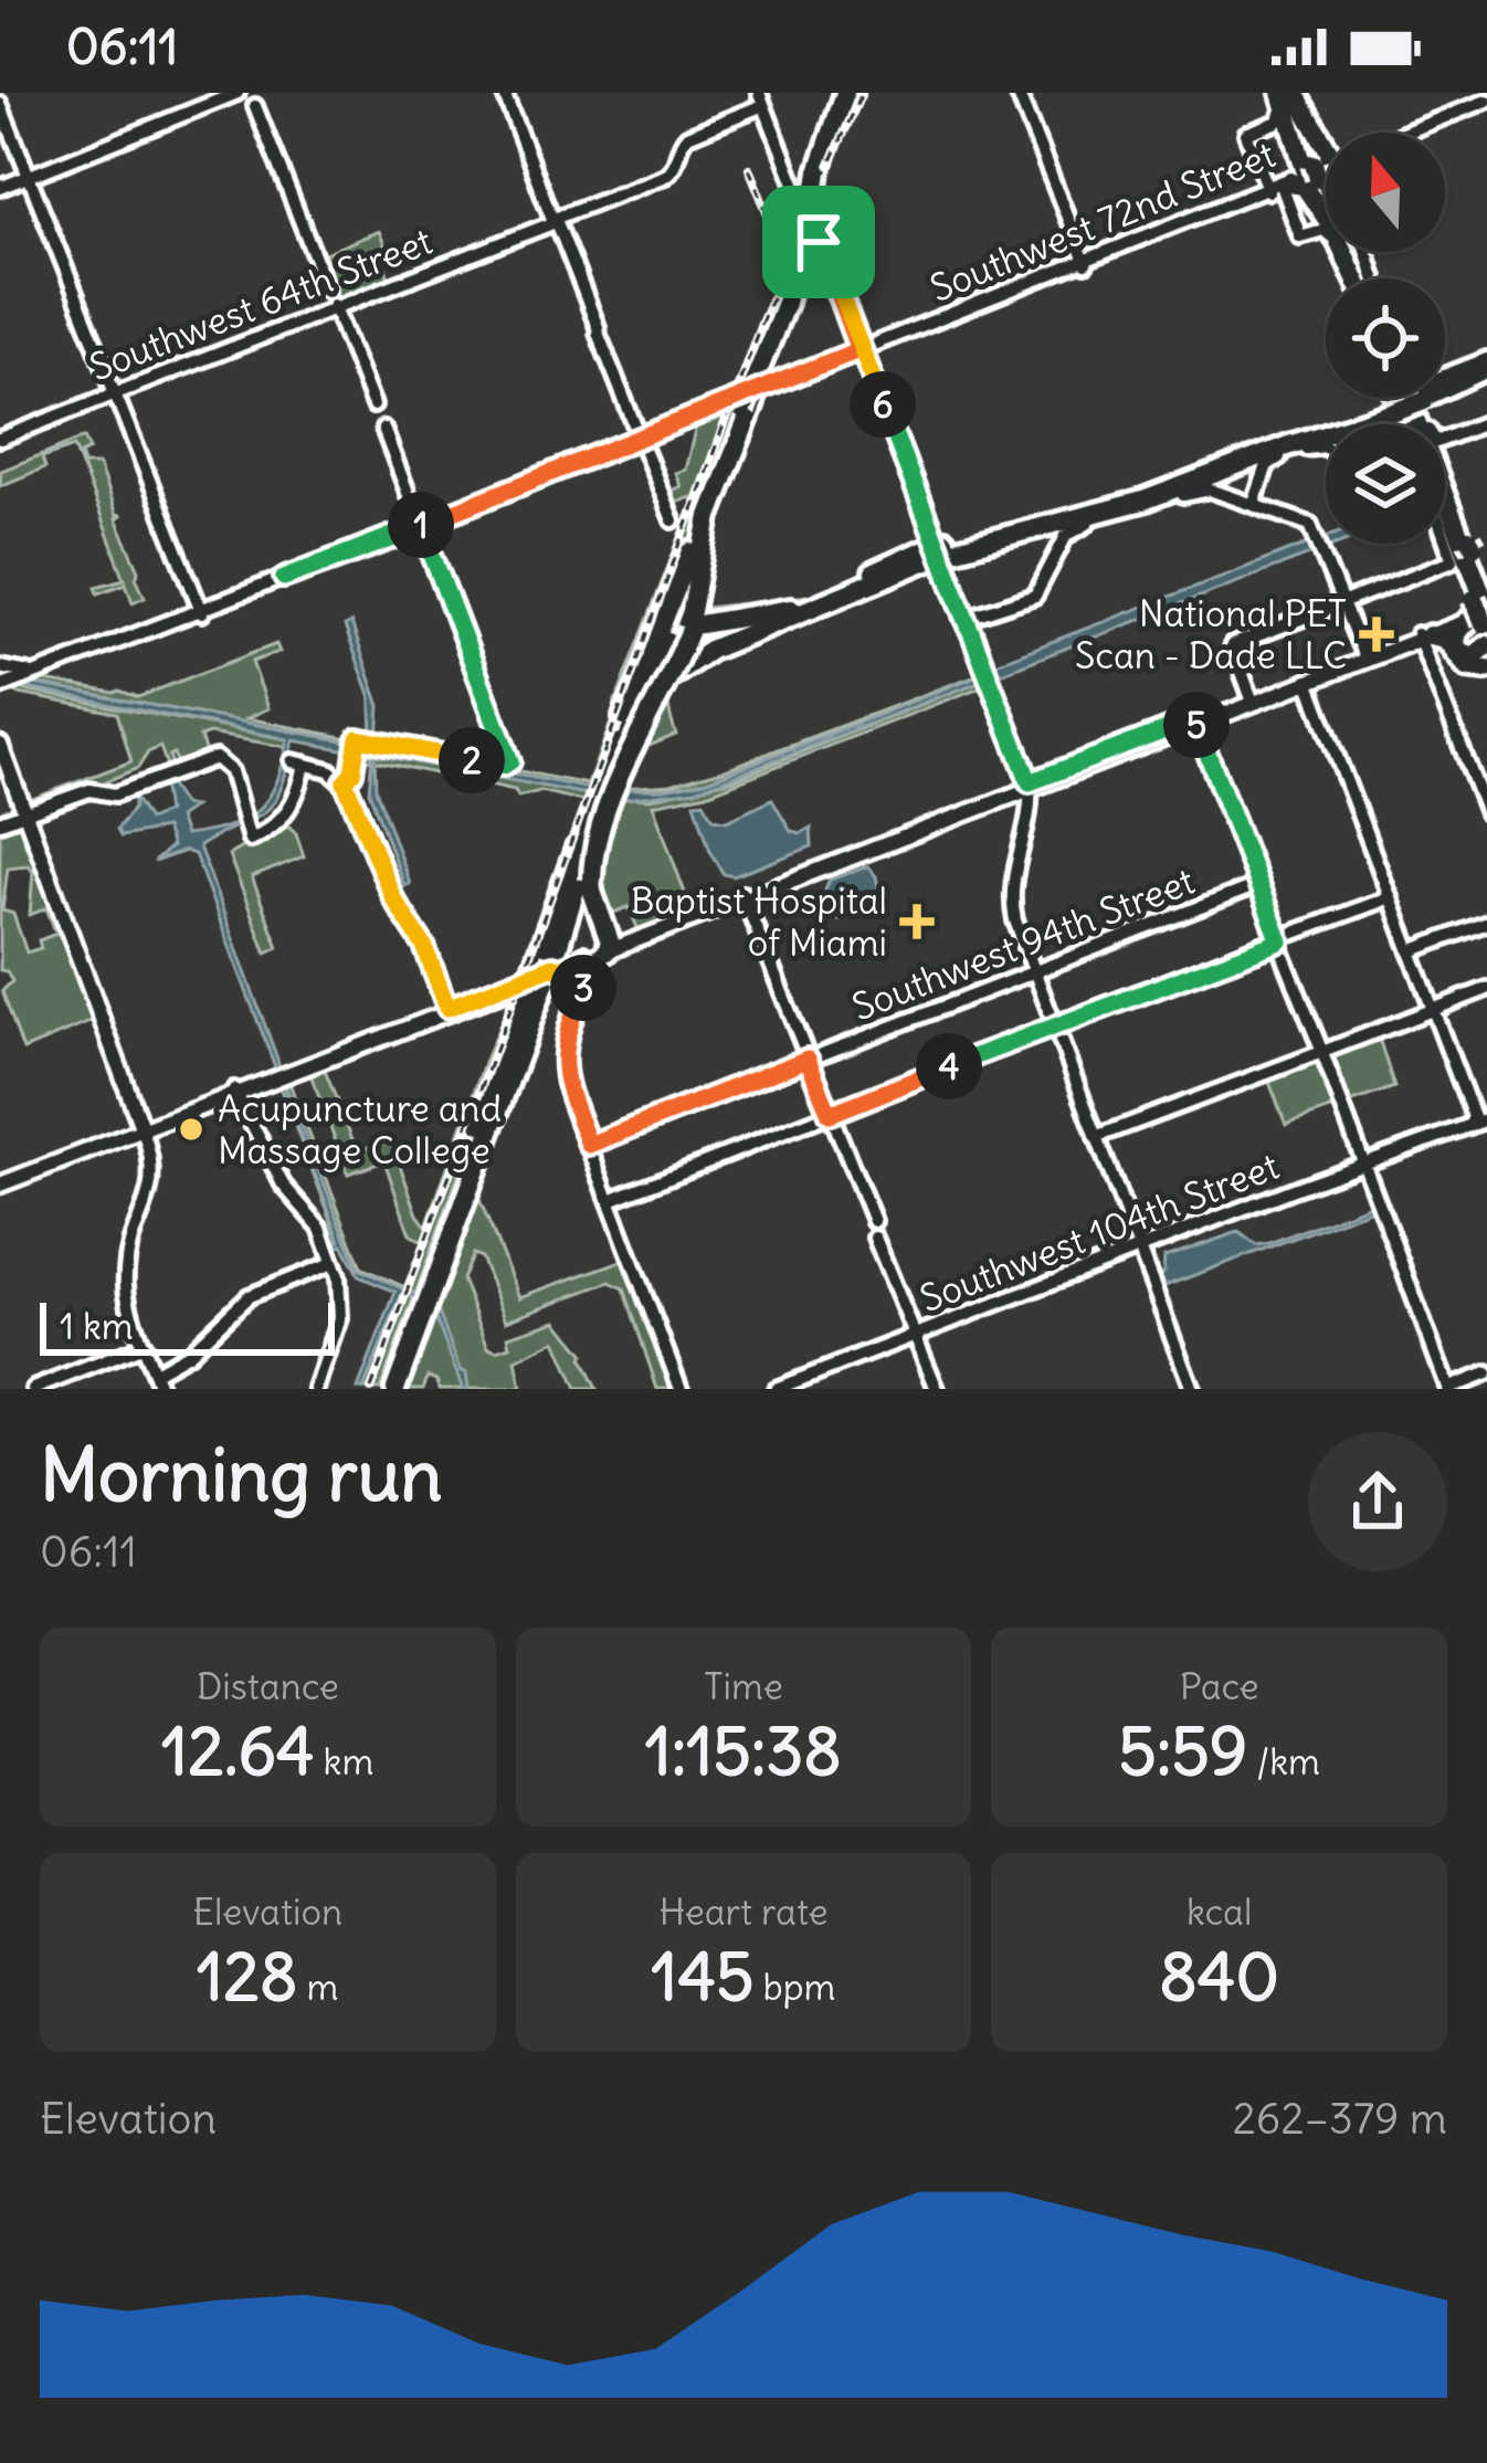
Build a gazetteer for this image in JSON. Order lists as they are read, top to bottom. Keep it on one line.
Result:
{"streets":{"street":["Southwest 72nd Street","Southwest 64th Street","Southwest 94th Street","Southwest 104th Street"]},"places":{"health":["National PET Scan - Dade LLC","Baptist Hospital of Miami"],"other":["Acupuncture and Massage College"]},"scale_bar":"1 km","north":"top","page":{"status":"06:11","pins":["6","1","5","2","3","4"],"scale":"1 km","heading":["Morning run","06:11"],"stats":[["Distance","12.64 km"],["Time","1:15:38"],["Pace","5:59 /km"],["Elevation","128 m"],["Heart rate","145 bpm"],["kcal","840"]],"chart":["Elevation","262–379 m"]}}
